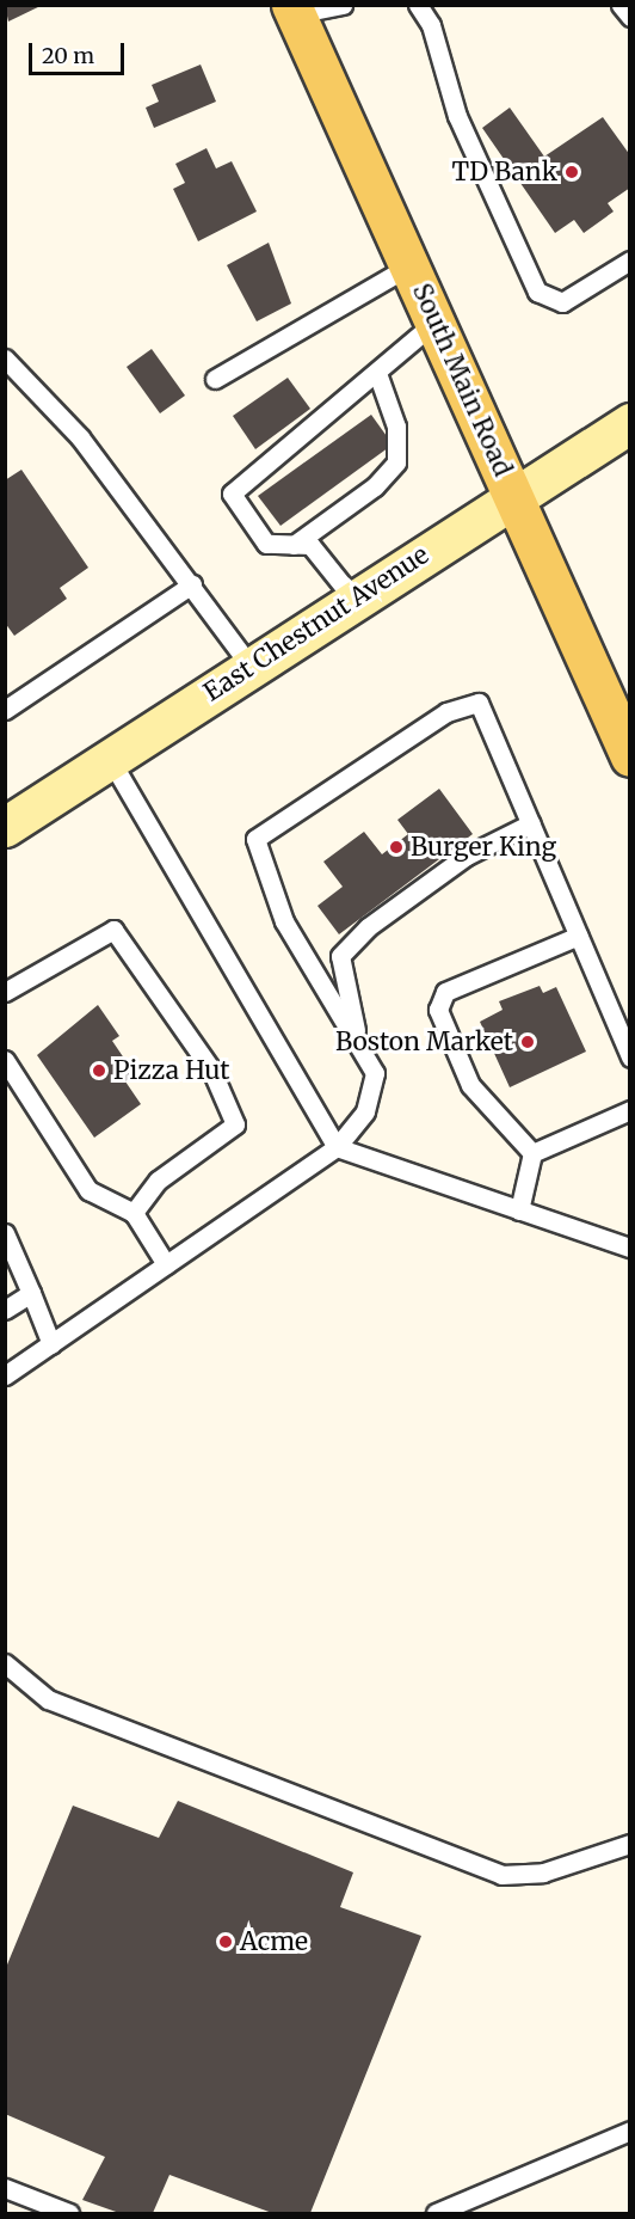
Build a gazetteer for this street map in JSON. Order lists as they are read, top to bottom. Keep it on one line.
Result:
{"streets":{"main road":["South Main Road"],"street":["East Chestnut Avenue"]},"crossings":[["South Main Road","East Chestnut Avenue"]],"places":["TD Bank","Burger King","Boston Market","Pizza Hut","Acme"],"scale_bar":"20 m"}
